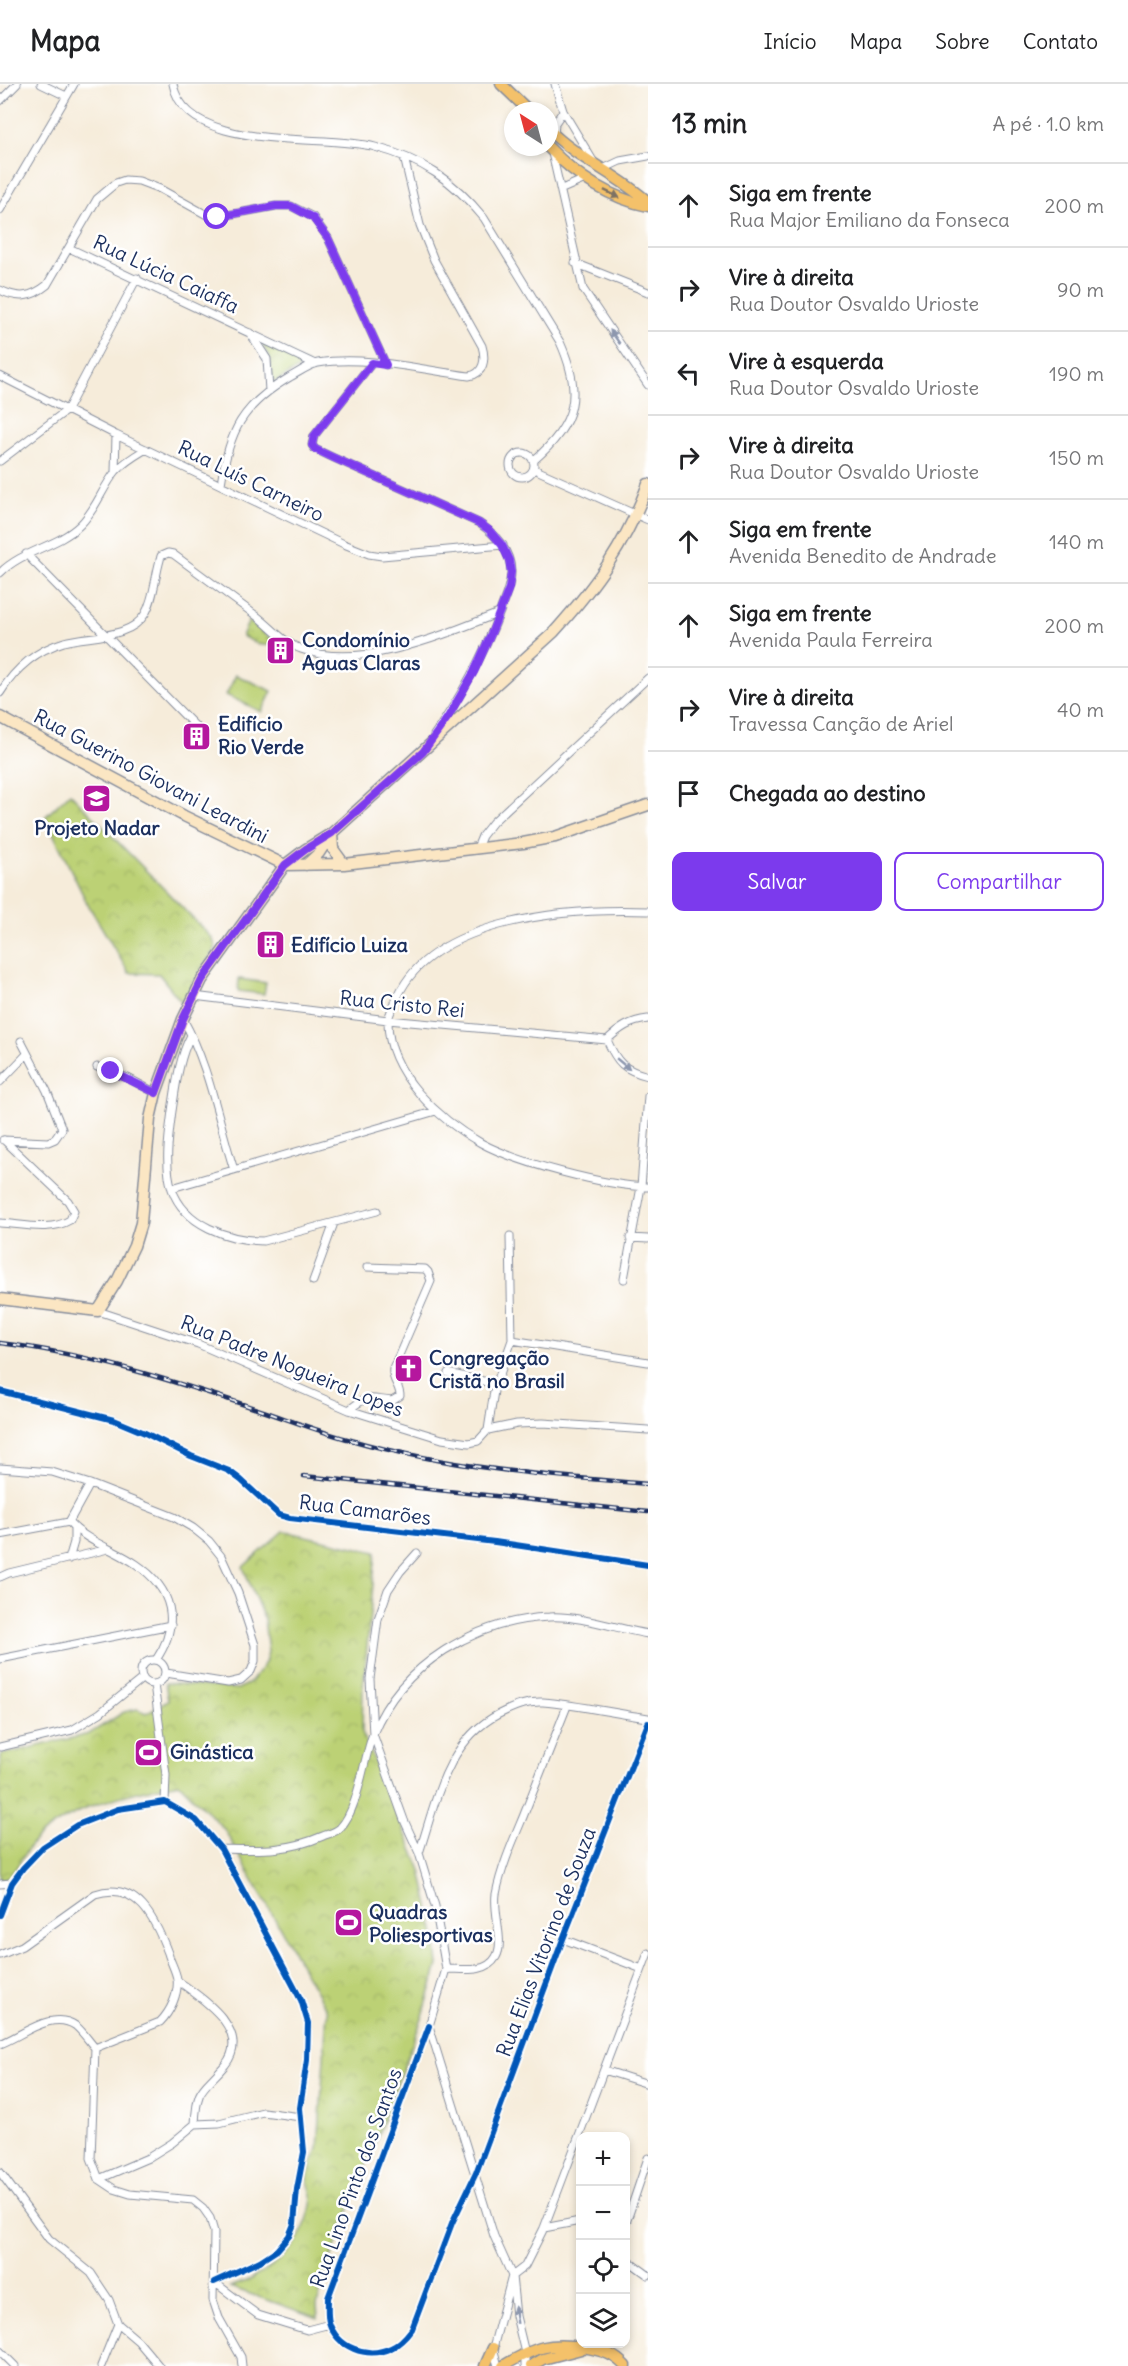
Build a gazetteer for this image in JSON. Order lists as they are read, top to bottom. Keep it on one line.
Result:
{"streets":{"main road":["Rua Guerino Giovani Leardini"],"street":["Rua Lúcia Caiaffa","Rua Luís Carneiro","Rua Cristo Rei","Rua Padre Nogueira Lopes","Rua Camarões","Rua Elias Vitorino de Souza","Rua Lino Pinto dos Santos"]},"places":{"building":["Condomínio Aguas Claras","Edifício Rio Verde","Edifício Luiza"],"school or university":["Projeto Nadar"],"church":["Congregação Cristã no Brasil"],"sports":["Ginástica","Quadras Poliesportivas"]},"north":"top left","page":{"header":"Mapa","nav":["Início","Mapa","Sobre","Contato"],"heading":["13 min","A pé · 1.0 km"],"list":[["Siga em frente","Rua Major Emiliano da Fonseca","200 m"],["Vire à direita","Rua Doutor Osvaldo Urioste","90 m"],["Vire à esquerda","Rua Doutor Osvaldo Urioste","190 m"],["Vire à direita","Rua Doutor Osvaldo Urioste","150 m"],["Siga em frente","Avenida Benedito de Andrade","140 m"],["Siga em frente","Avenida Paula Ferreira","200 m"],["Vire à direita","Travessa Canção de Ariel","40 m"],"Chegada ao destino"],"buttons":["Salvar","Compartilhar"],"map_buttons":["+","−"]}}
